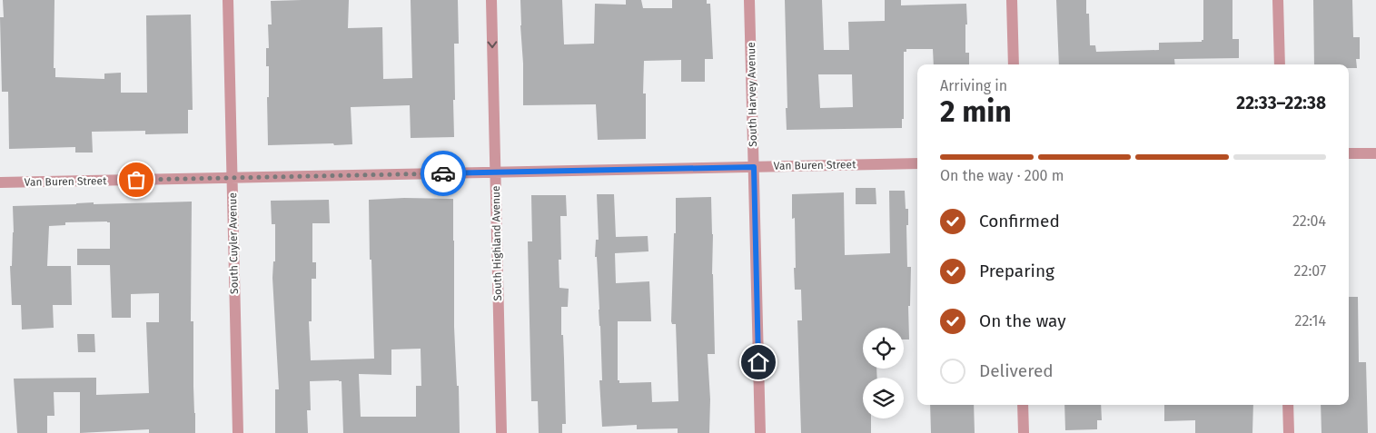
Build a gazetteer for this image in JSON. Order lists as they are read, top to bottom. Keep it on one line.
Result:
{"streets":{"street":["South Harvey Avenue","Van Buren Street","South Cuyler Avenue","South Highland Avenue"]},"crossings":[["South Harvey Avenue","Van Buren Street"],["Van Buren Street","South Cuyler Avenue"],["Van Buren Street","South Highland Avenue"]],"one_way":["South Highland Avenue"],"page":{"heading":["2 min","Arriving in","22:33–22:38"],"bar":"On the way · 200 m","list":[["Confirmed","22:04"],["Preparing","22:07"],["On the way","22:14"],"Delivered"]}}
